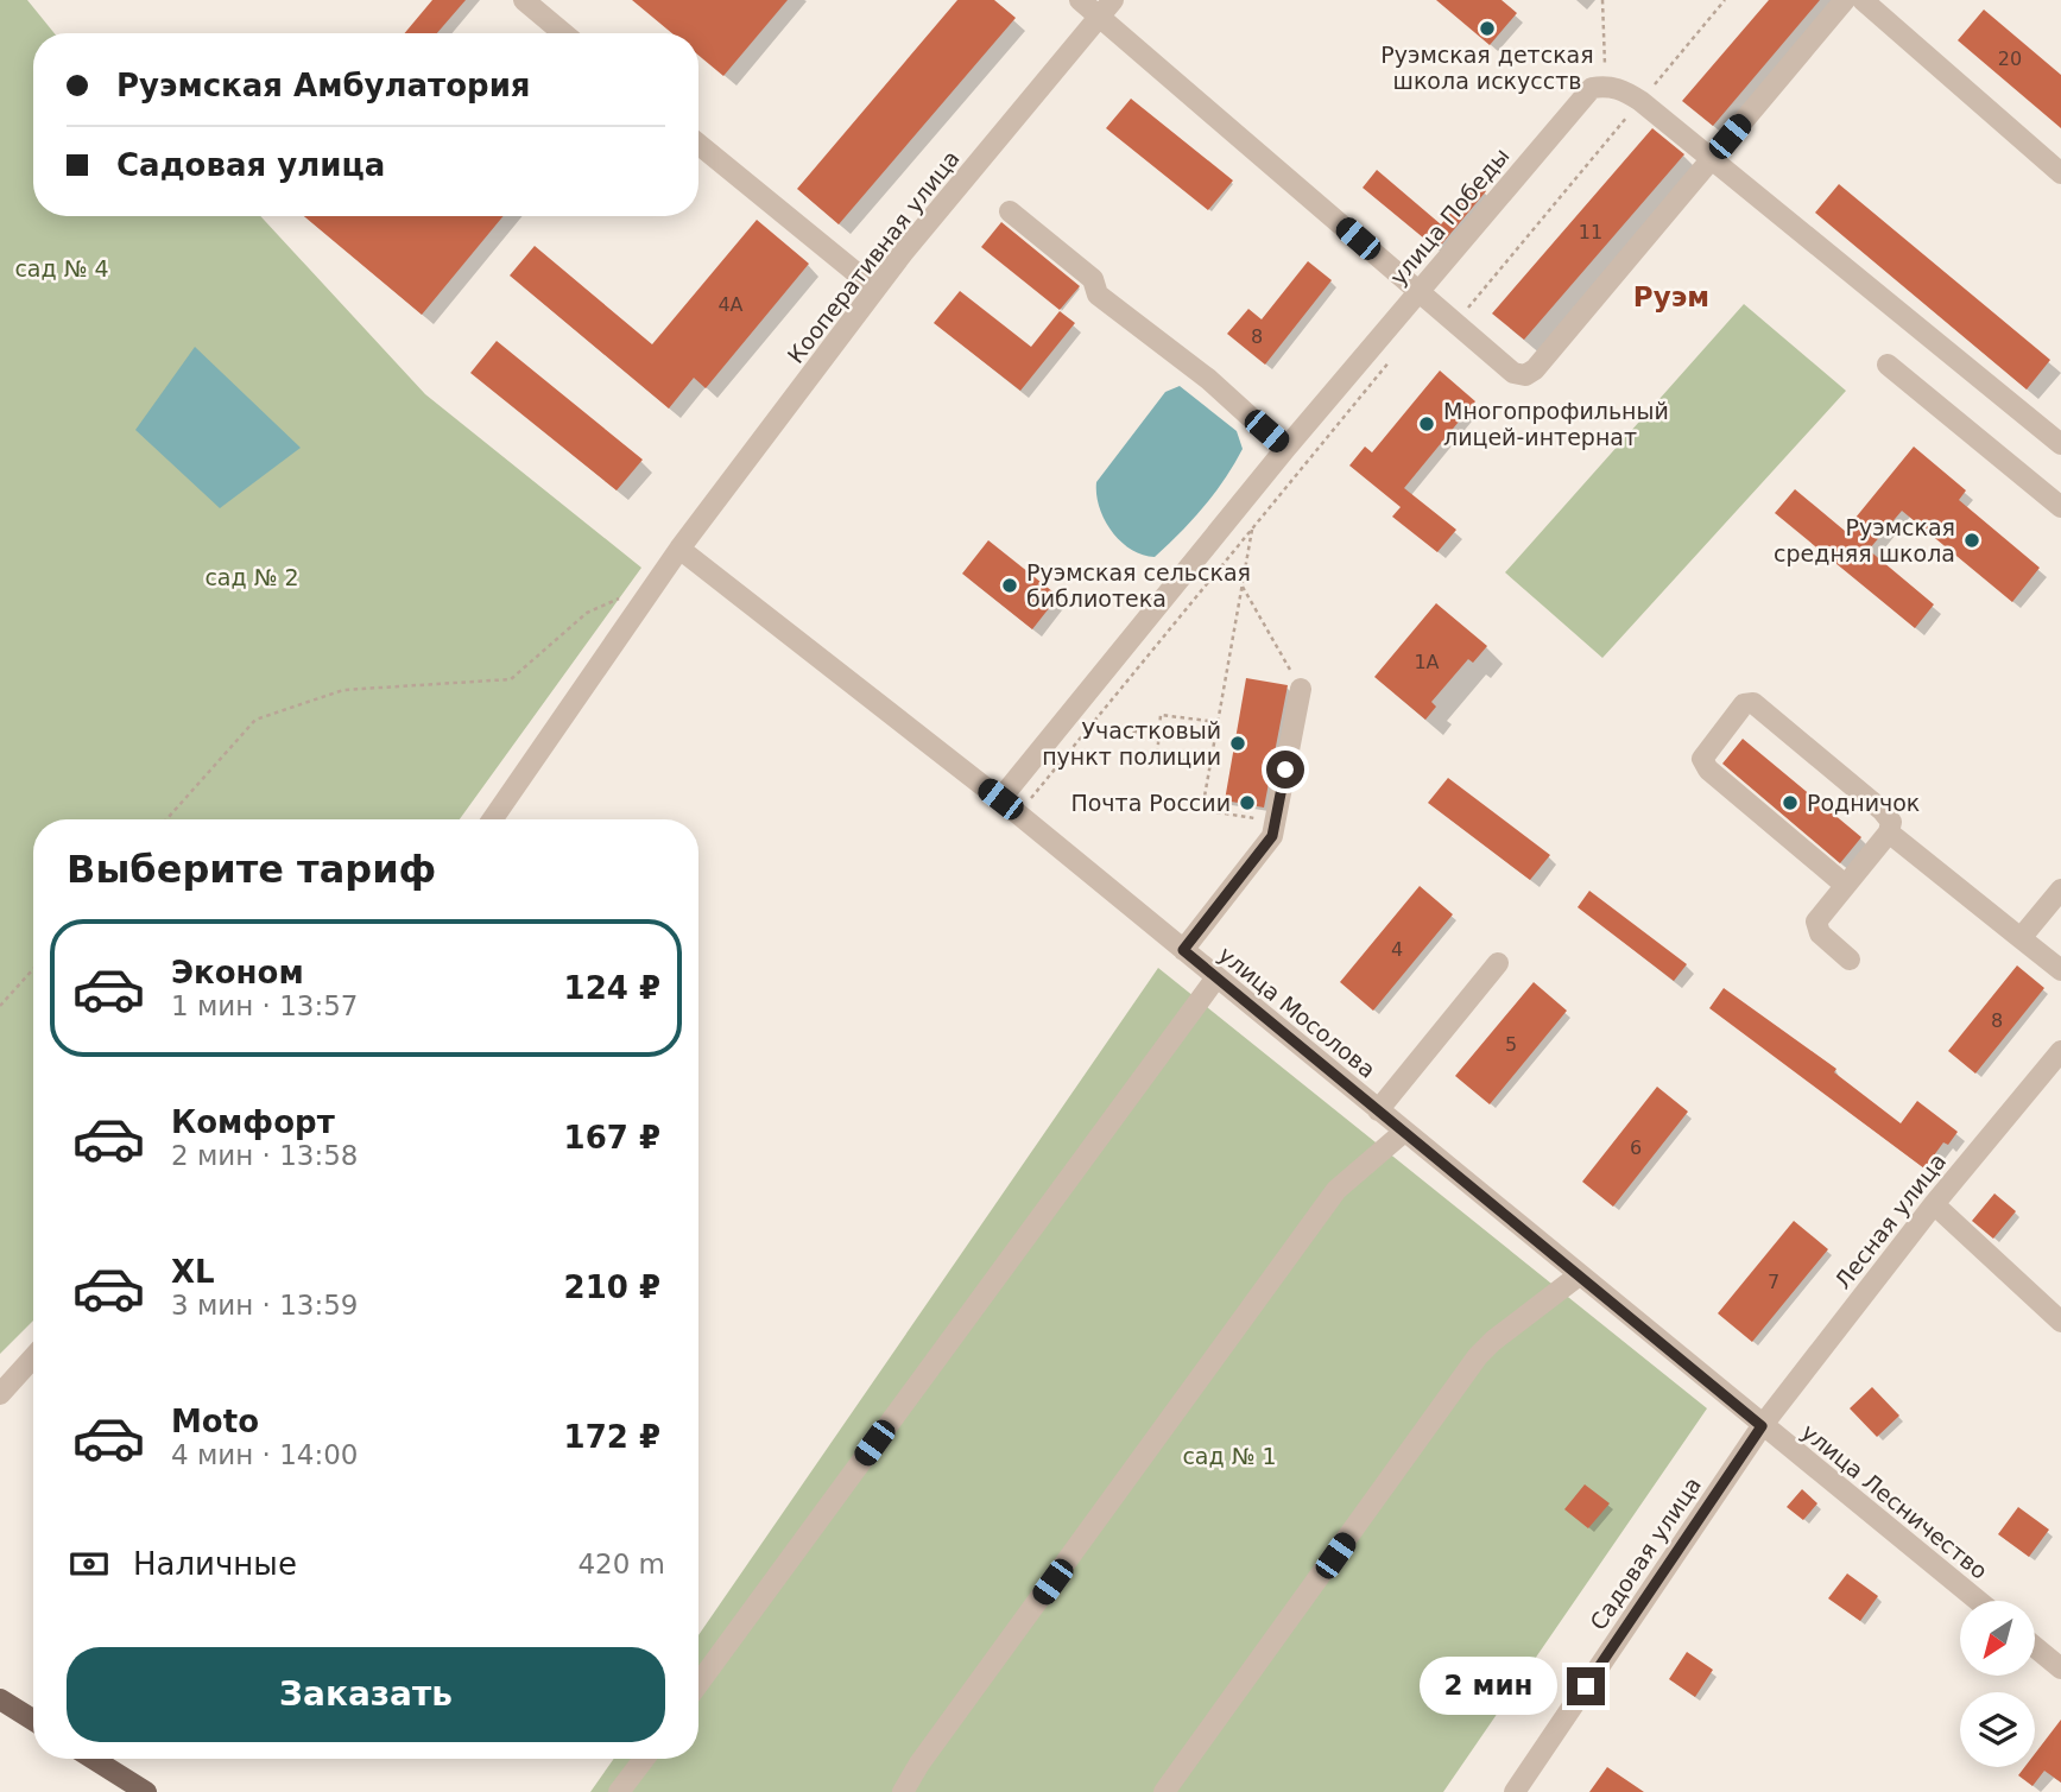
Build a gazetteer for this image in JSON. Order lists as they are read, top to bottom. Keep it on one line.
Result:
{"streets":{"street":["улица Победы","Кооперативная улица","улица Мосолова","Лесная улица","улица Лесничество","Садовая улица"]},"crossings":[["улица Победы","улица Мосолова"],["Кооперативная улица","улица Мосолова"],["улица Мосолова","Лесная улица"],["улица Мосолова","улица Лесничество"],["улица Мосолова","Садовая улица"],["Лесная улица","улица Лесничество"],["Лесная улица","Садовая улица"],["улица Лесничество","Садовая улица"]],"districts":["Руэм"],"parks":["сад № 4","сад № 2","сад № 1"],"places":["Руэмская детская школа искусств","Многопрофильный лицей-интернат","Руэмская средняя школа","Руэмская сельская библиотека","Участковый пункт полиции","Почта России","Родничок"],"house_numbers":["20","11","4А","8","1А","4","8","5","6","7"],"north":"bottom left","page":{"banner":["Руэмская Амбулатория","Садовая улица"],"heading":"Выберите тариф","list":[{"name":"Эконом","note":"1 мин · 13:57","value":"124 ₽"},{"name":"Комфорт","note":"2 мин · 13:58","value":"167 ₽"},{"name":"XL","note":"3 мин · 13:59","value":"210 ₽"},{"name":"Moto","note":"4 мин · 14:00","value":"172 ₽"}],"pay":["Наличные","420 m"],"buttons":"Заказать","bubble":"2 мин"}}
